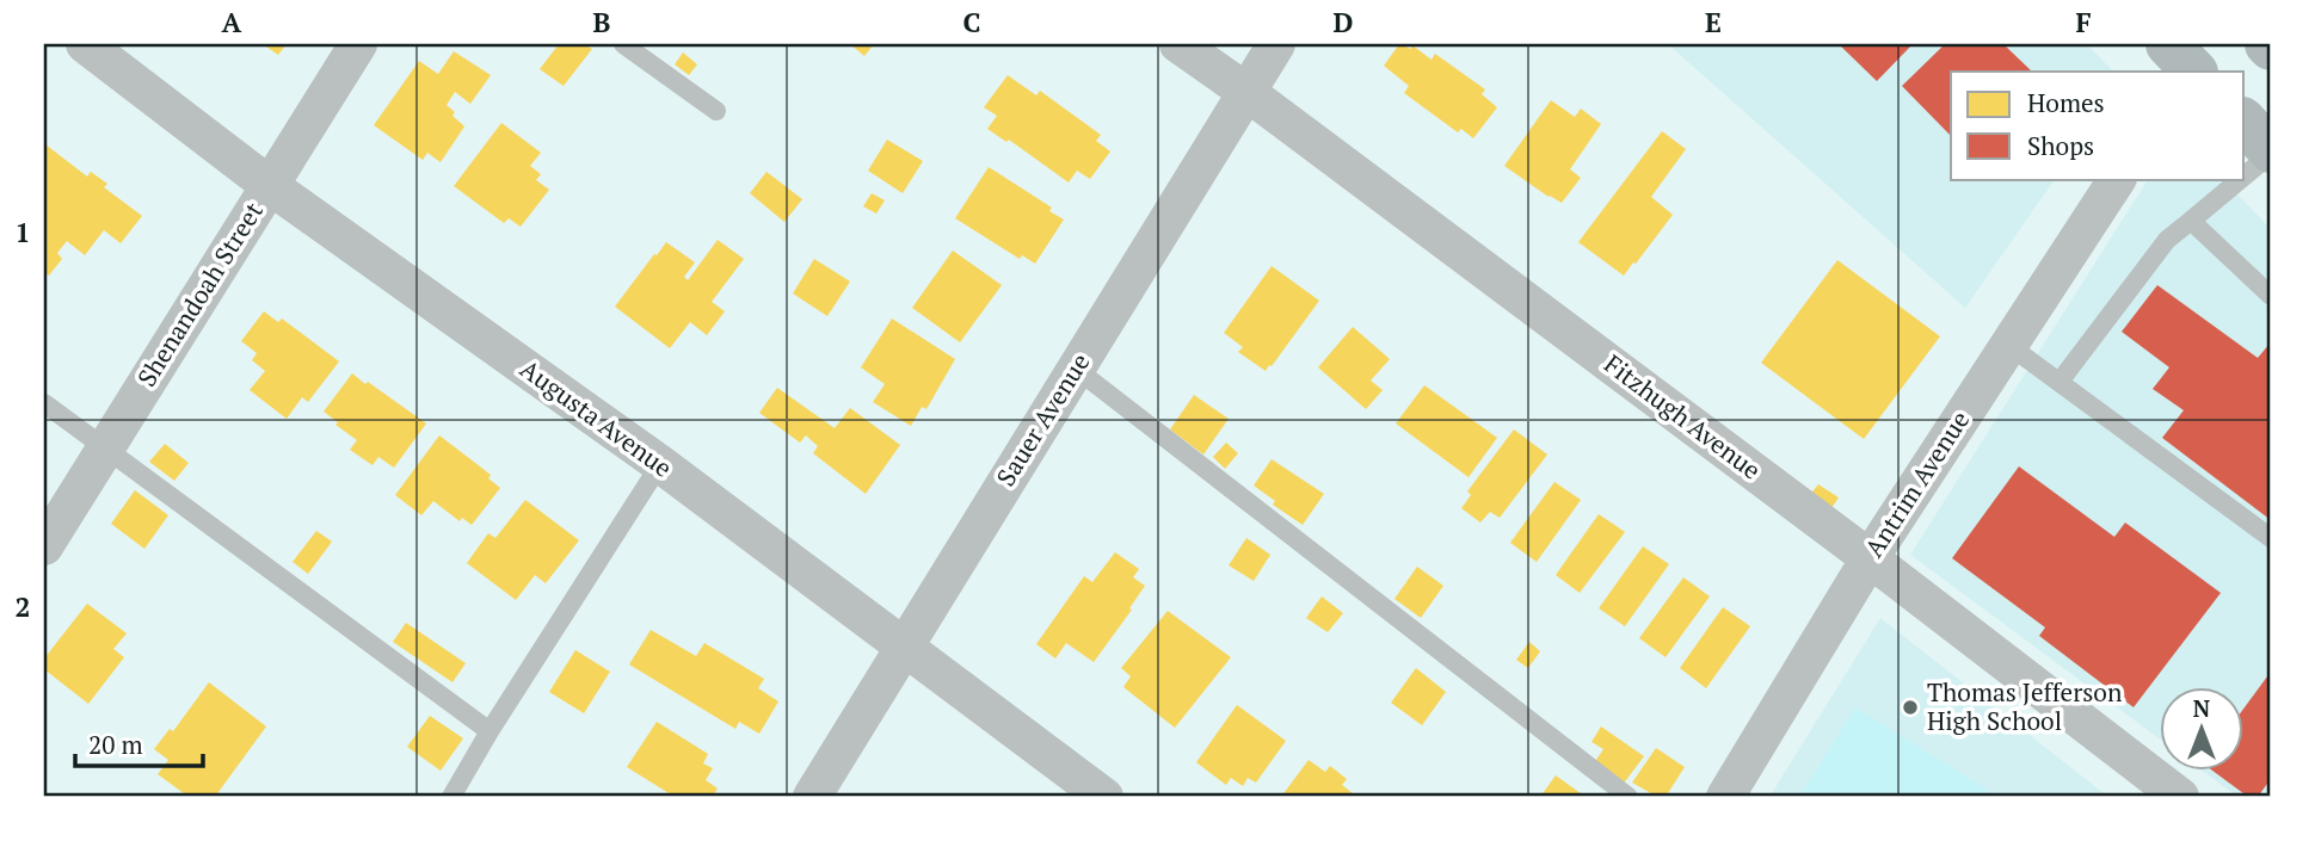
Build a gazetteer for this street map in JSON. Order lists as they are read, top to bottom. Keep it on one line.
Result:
{"streets":{"street":["Shenandoah Street","Fitzhugh Avenue","Augusta Avenue","Sauer Avenue","Antrim Avenue"]},"crossings":[["Shenandoah Street","Augusta Avenue"],["Fitzhugh Avenue","Sauer Avenue"],["Fitzhugh Avenue","Antrim Avenue"],["Augusta Avenue","Sauer Avenue"]],"places":["Thomas Jefferson High School"],"legend":["Homes","Shops"],"scale_bar":"20 m","north":"top","grid":{"columns":["A","B","C","D","E","F"],"rows":["1","2"]}}
